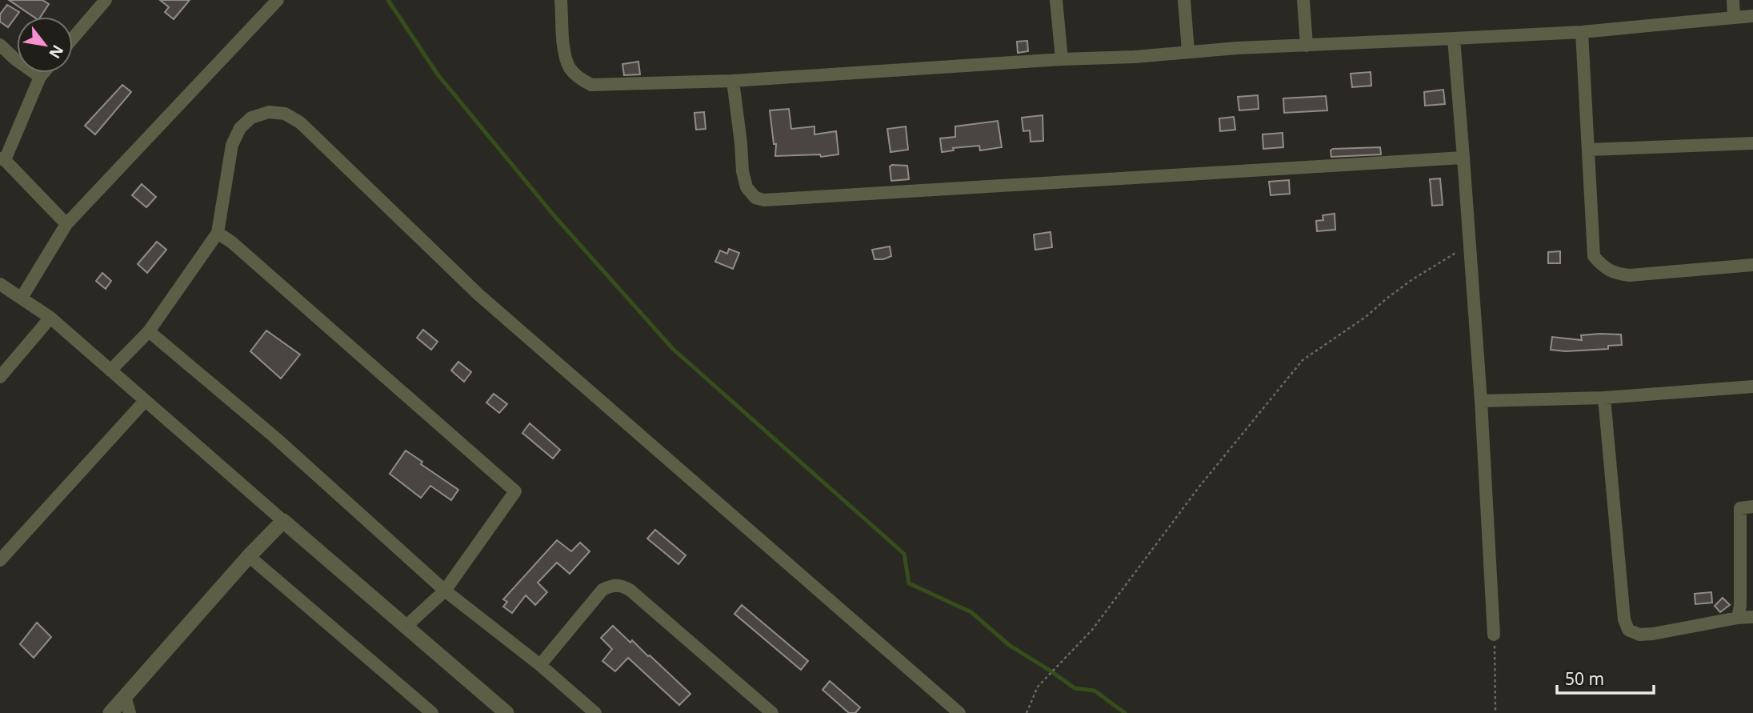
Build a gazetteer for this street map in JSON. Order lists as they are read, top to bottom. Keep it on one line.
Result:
{"scale_bar":"50 m","north":"bottom right"}
